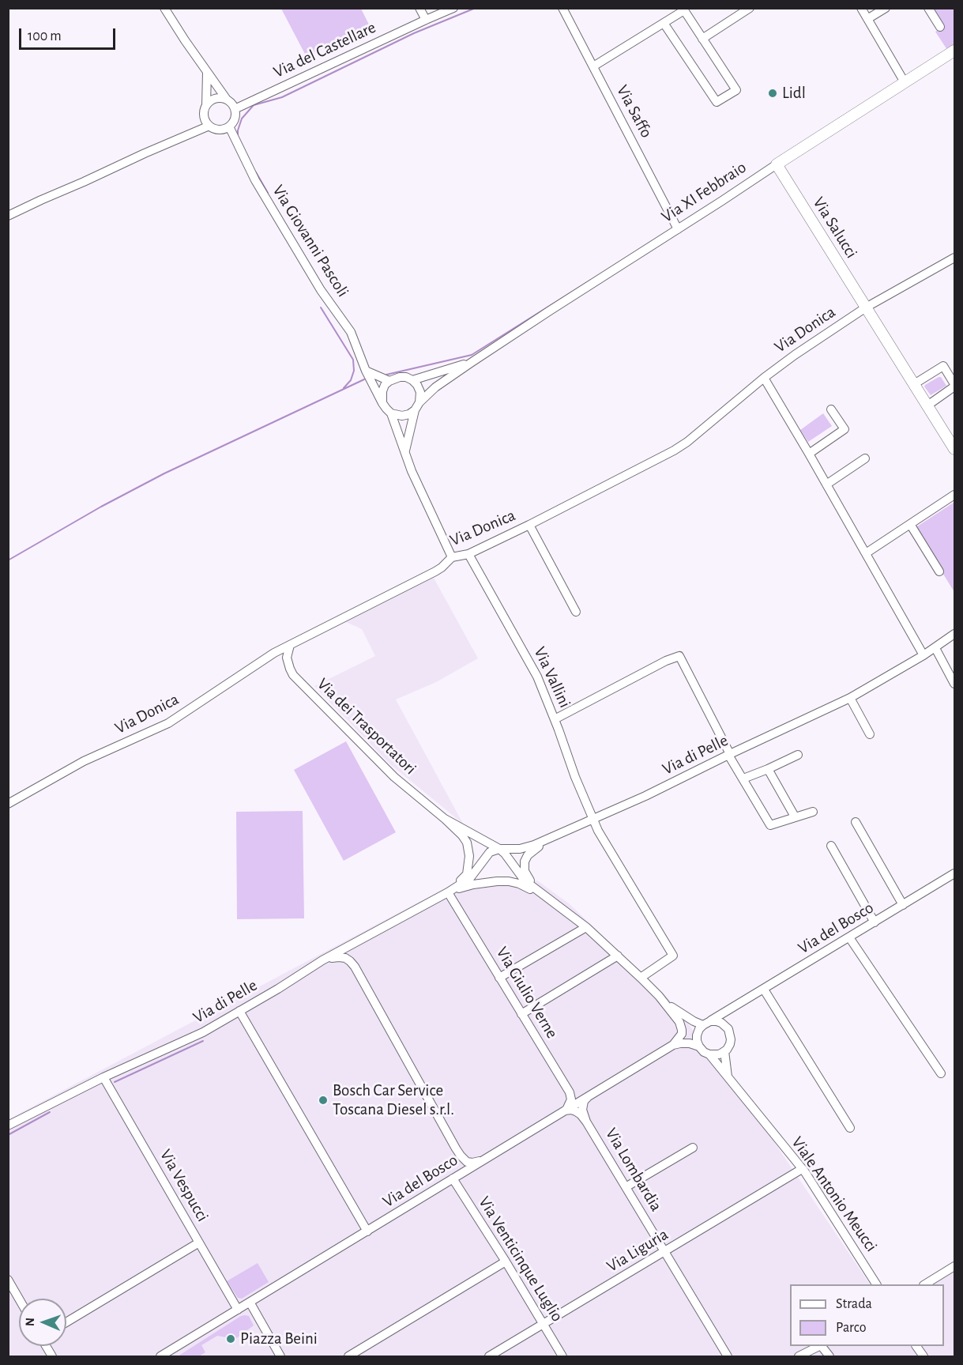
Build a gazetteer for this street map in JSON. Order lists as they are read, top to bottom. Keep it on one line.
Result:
{"streets":{"main road":["Via XI Febbraio","Via Salucci"],"street":["Via del Castellare","Via Saffo","Via Giovanni Pascoli","Via Donica","Via Vallini","Via dei Trasportatori","Via di Pelle","Via del Bosco","Via Giulio Verne","Via Lombardia","Via Vespucci","Viale Antonio Meucci","Via Liguria","Via Venticinque Luglio"]},"crossings":[["Via del Castellare","Via Giovanni Pascoli"],["Via Saffo","Via XI Febbraio"],["Via XI Febbraio","Via Salucci"],["Via XI Febbraio","Via Giovanni Pascoli"],["Via Salucci","Via Donica"],["Via Giovanni Pascoli","Via Donica"],["Via Donica","Via Vallini"],["Via Donica","Via dei Trasportatori"],["Via Vallini","Via di Pelle"],["Via dei Trasportatori","Via di Pelle"],["Via dei Trasportatori","Via Giulio Verne"],["Via di Pelle","Via Giulio Verne"],["Via di Pelle","Via Vespucci"],["Via del Bosco","Via Giulio Verne"],["Via del Bosco","Via Lombardia"],["Via del Bosco","Via Vespucci"],["Via del Bosco","Viale Antonio Meucci"],["Via del Bosco","Via Venticinque Luglio"],["Via Giulio Verne","Via Lombardia"],["Via Lombardia","Via Liguria"],["Viale Antonio Meucci","Via Liguria"],["Via Liguria","Via Venticinque Luglio"]],"places":["Lidl","Bosch Car Service Toscana Diesel s.r.l.","Piazza Beini"],"legend":["Strada","Parco"],"scale_bar":"100 m","north":"left"}
